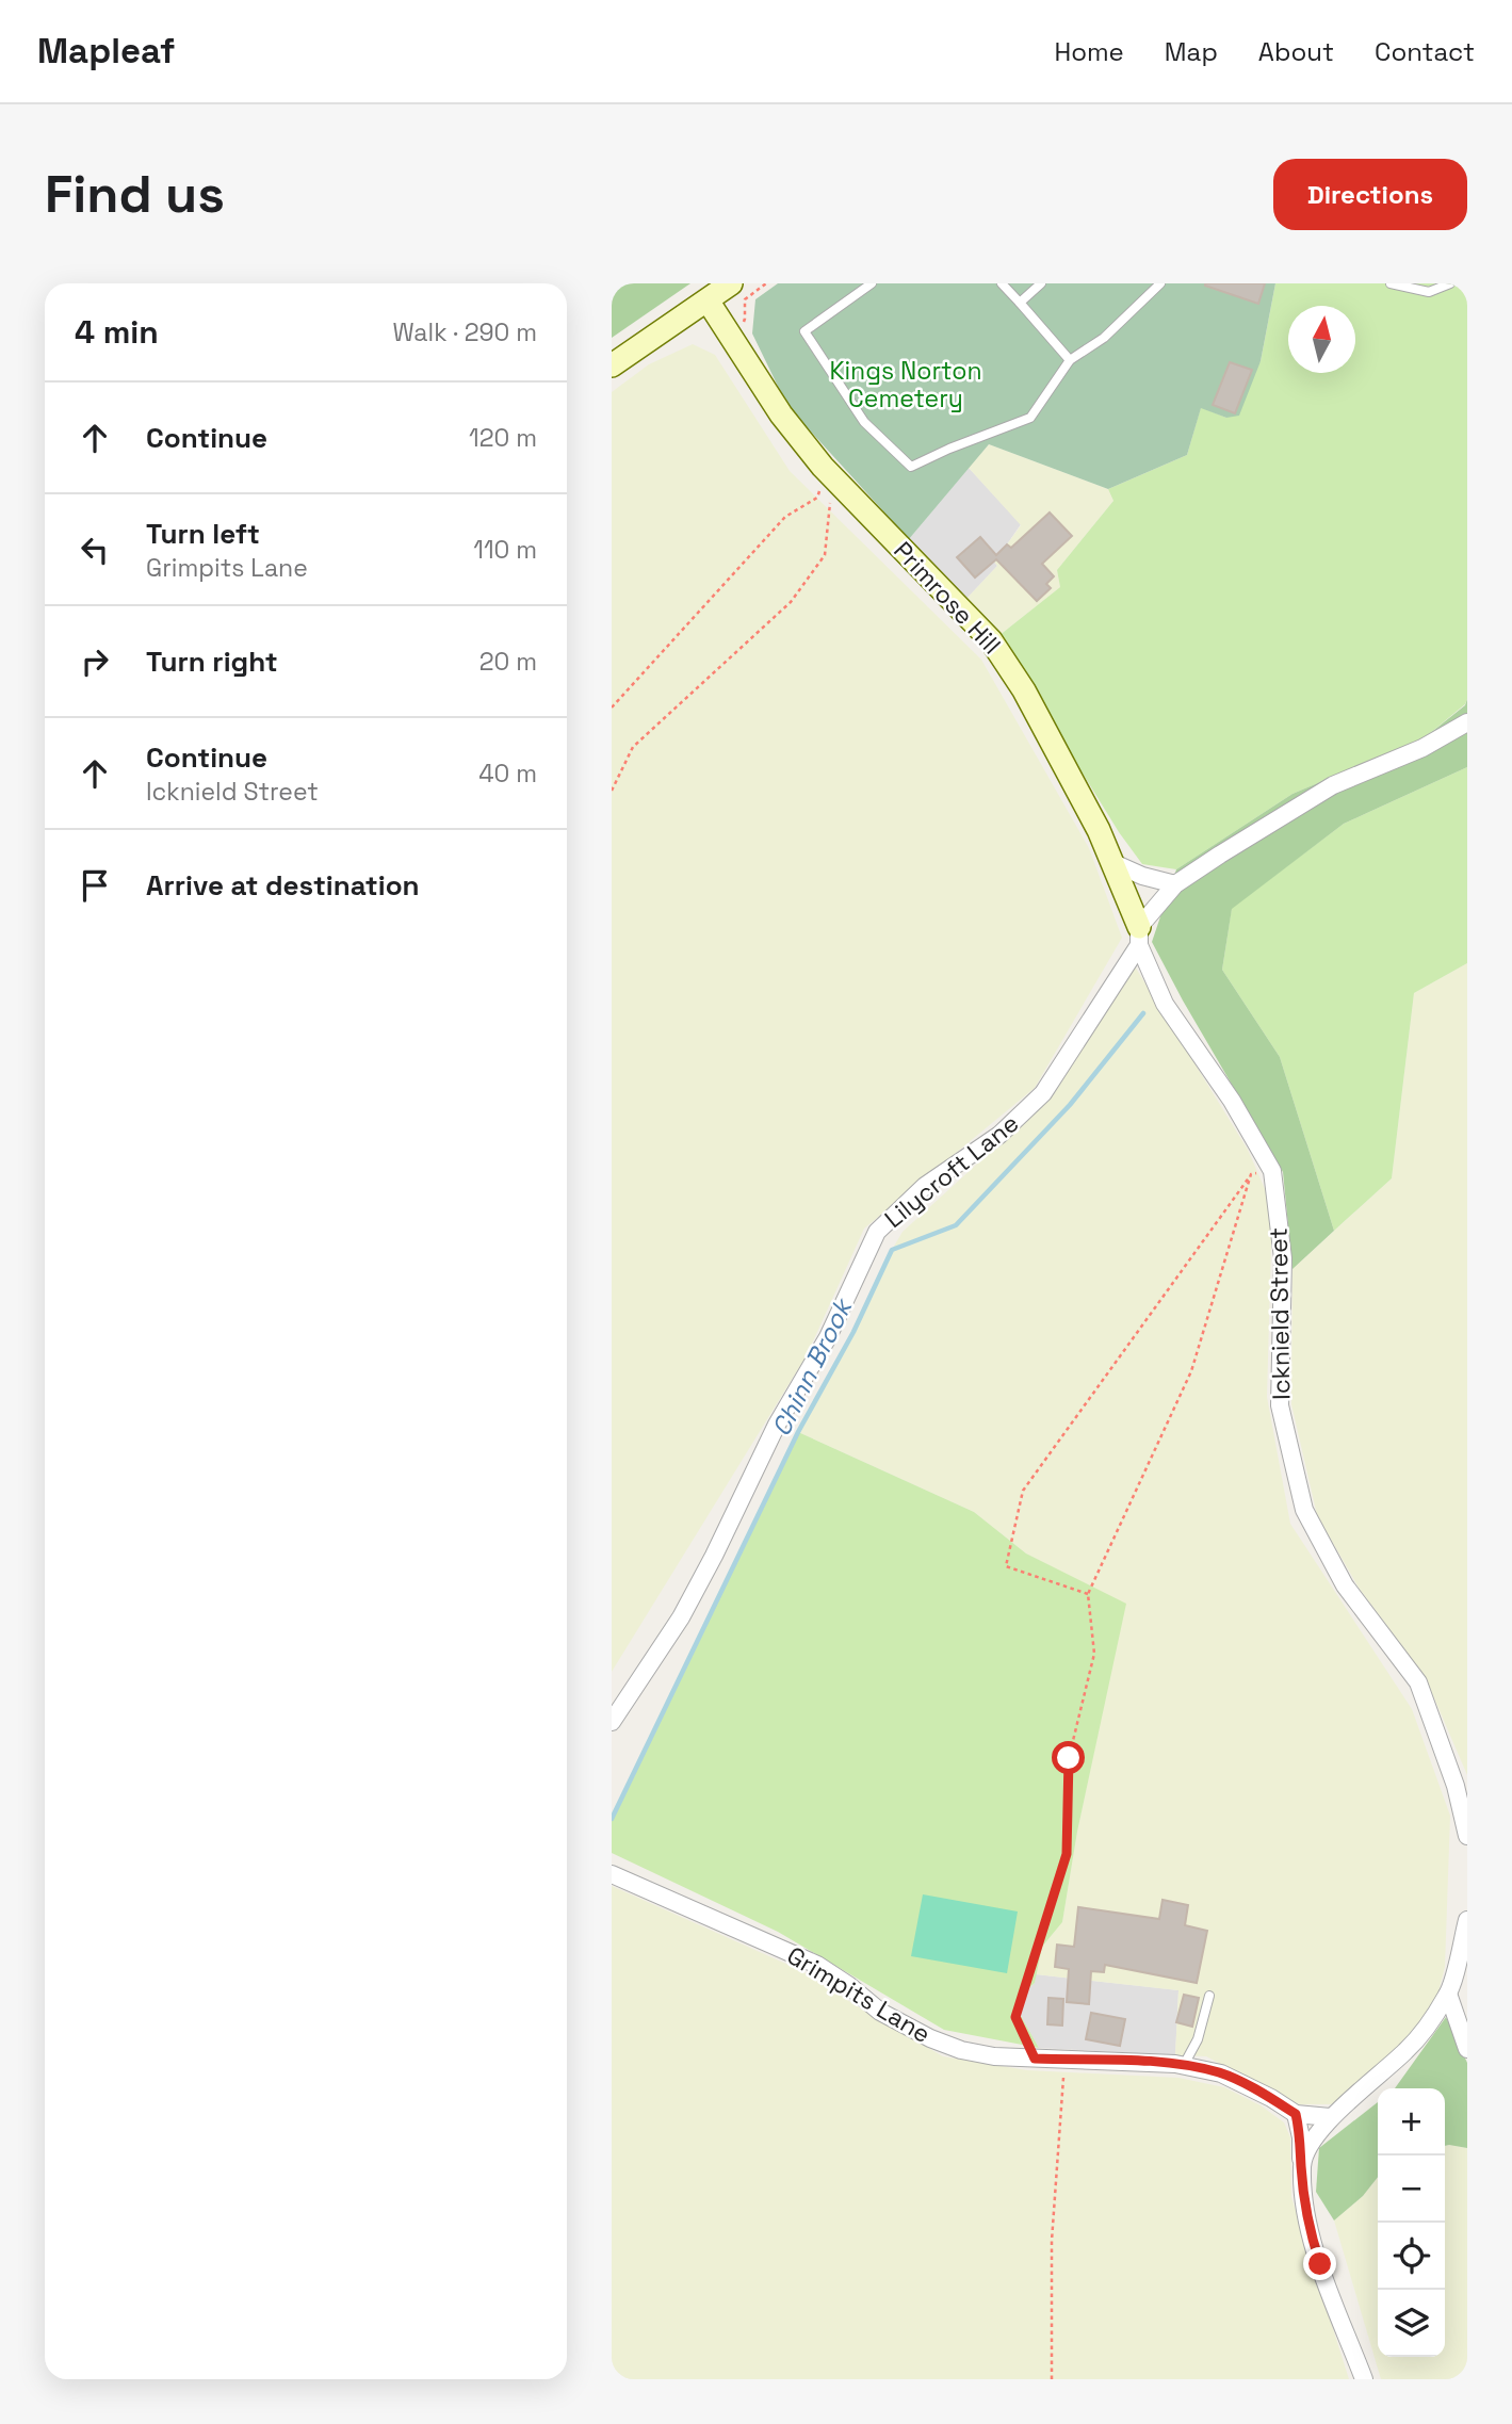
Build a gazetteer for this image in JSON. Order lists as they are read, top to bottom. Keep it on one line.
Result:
{"streets":{"street":["Primrose Hill","Lilycroft Lane","Icknield Street","Grimpits Lane"]},"crossings":[["Primrose Hill","Lilycroft Lane"],["Primrose Hill","Icknield Street"],["Lilycroft Lane","Icknield Street"]],"water":["Chinn Brook"],"parks":["Kings Norton Cemetery"],"north":"top","page":{"header":"Mapleaf","nav":["Home","Map","About","Contact"],"buttons":"Directions","title":"Find us","heading":["4 min","Walk · 290 m"],"list":[["Continue","120 m"],["Turn left","Grimpits Lane","110 m"],["Turn right","20 m"],["Continue","Icknield Street","40 m"],"Arrive at destination"],"map_buttons":["+","−"]}}
